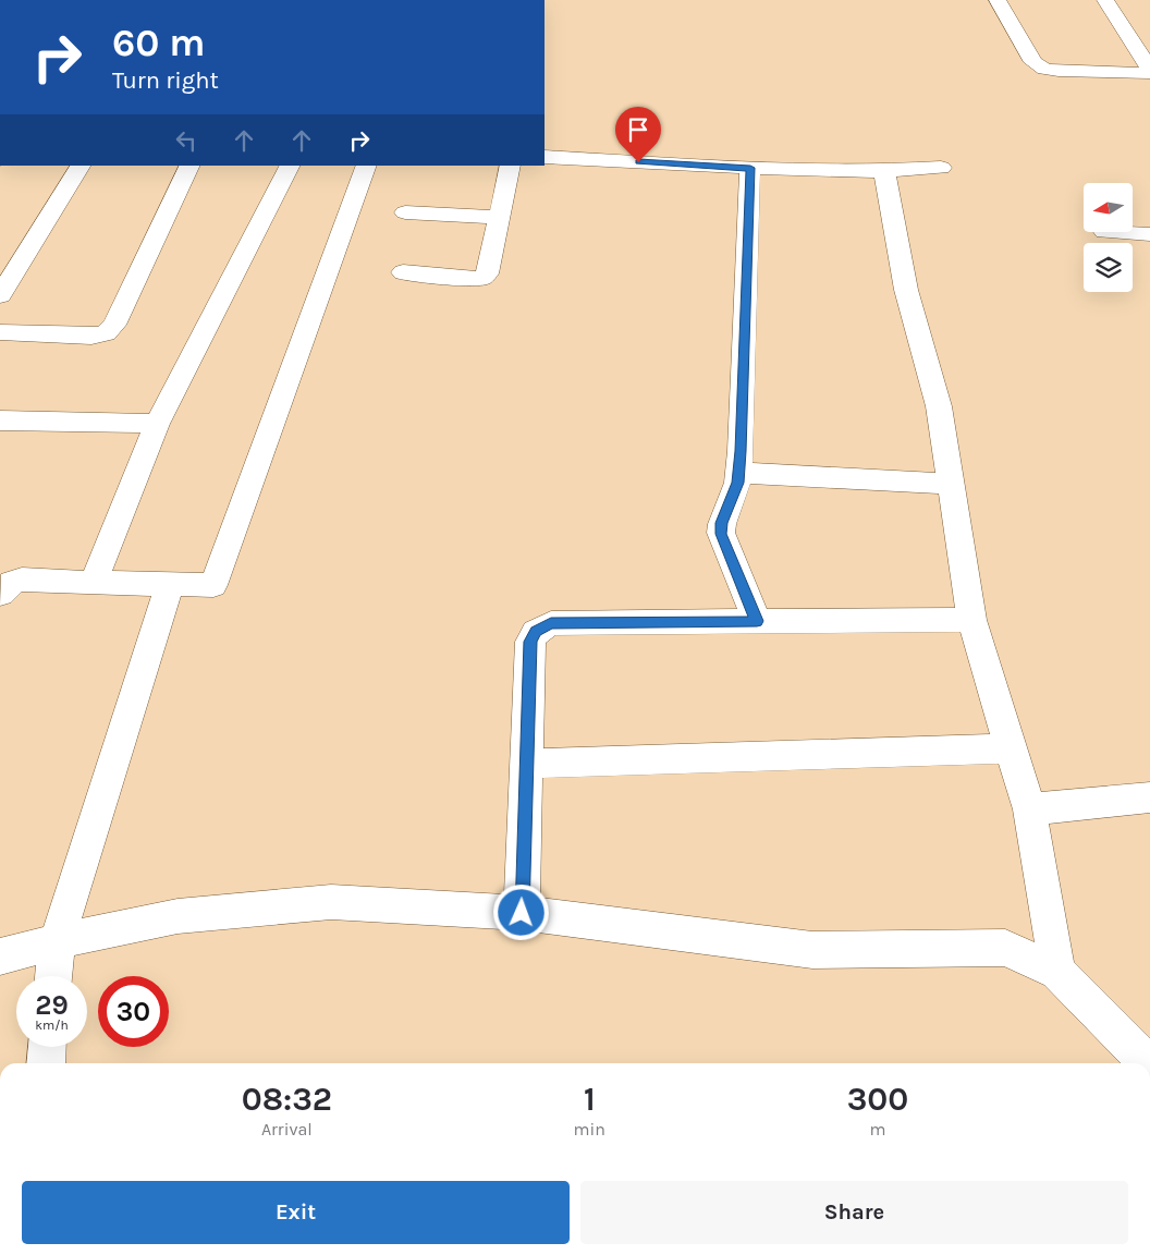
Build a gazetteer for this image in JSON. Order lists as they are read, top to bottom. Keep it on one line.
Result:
{"north":"left","page":{"turn":["60 m","Turn right"],"speed":"29 km/h","limit":"30","eta":["08:32","Arrival","1","min","300","m"],"buttons":["Exit","Share"]}}
